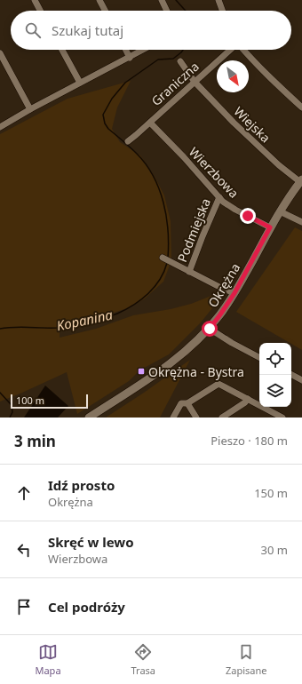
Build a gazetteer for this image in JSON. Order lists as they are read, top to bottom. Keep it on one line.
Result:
{"streets":{"street":["Graniczna","Wiejska","Wierzbowa","Podmiejska","Okrężna"]},"crossings":[["Graniczna","Wiejska"],["Graniczna","Wierzbowa"],["Wiejska","Okrężna"],["Wierzbowa","Podmiejska"],["Wierzbowa","Okrężna"],["Podmiejska","Okrężna"]],"water":["Kopanina"],"places":{"transit":["Okrężna - Bystra"]},"scale_bar":"100 m","north":"bottom right","page":{"search":"Szukaj tutaj","scale":"100 m","heading":["3 min","Pieszo · 180 m"],"list":[["Idź prosto","Okrężna","150 m"],["Skręć w lewo","Wierzbowa","30 m"],"Cel podróży"],"nav":["Mapa","Trasa","Zapisane"]}}
